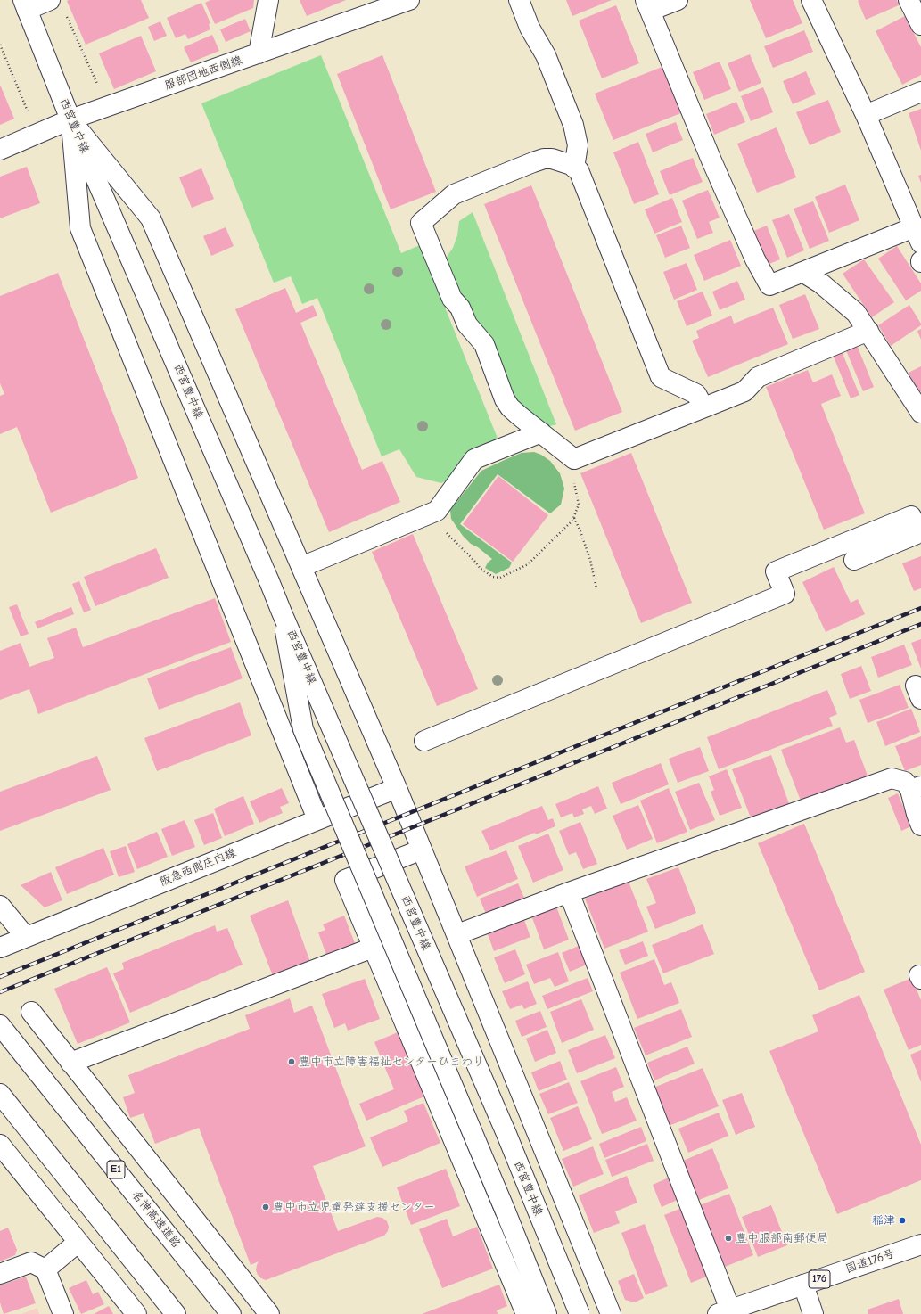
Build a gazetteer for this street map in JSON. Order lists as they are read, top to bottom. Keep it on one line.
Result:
{"streets":{"main road":["服部団地西側線","西宮豊中線","阪急西側庄内線","E1","名神高速道路","国道176号","176"]},"crossings":[["服部団地西側線","西宮豊中線"]],"places":["豊中市立障害福祉センターひまわり","豊中市立児童発達支援センター","稲津","豊中服部南郵便局"]}
